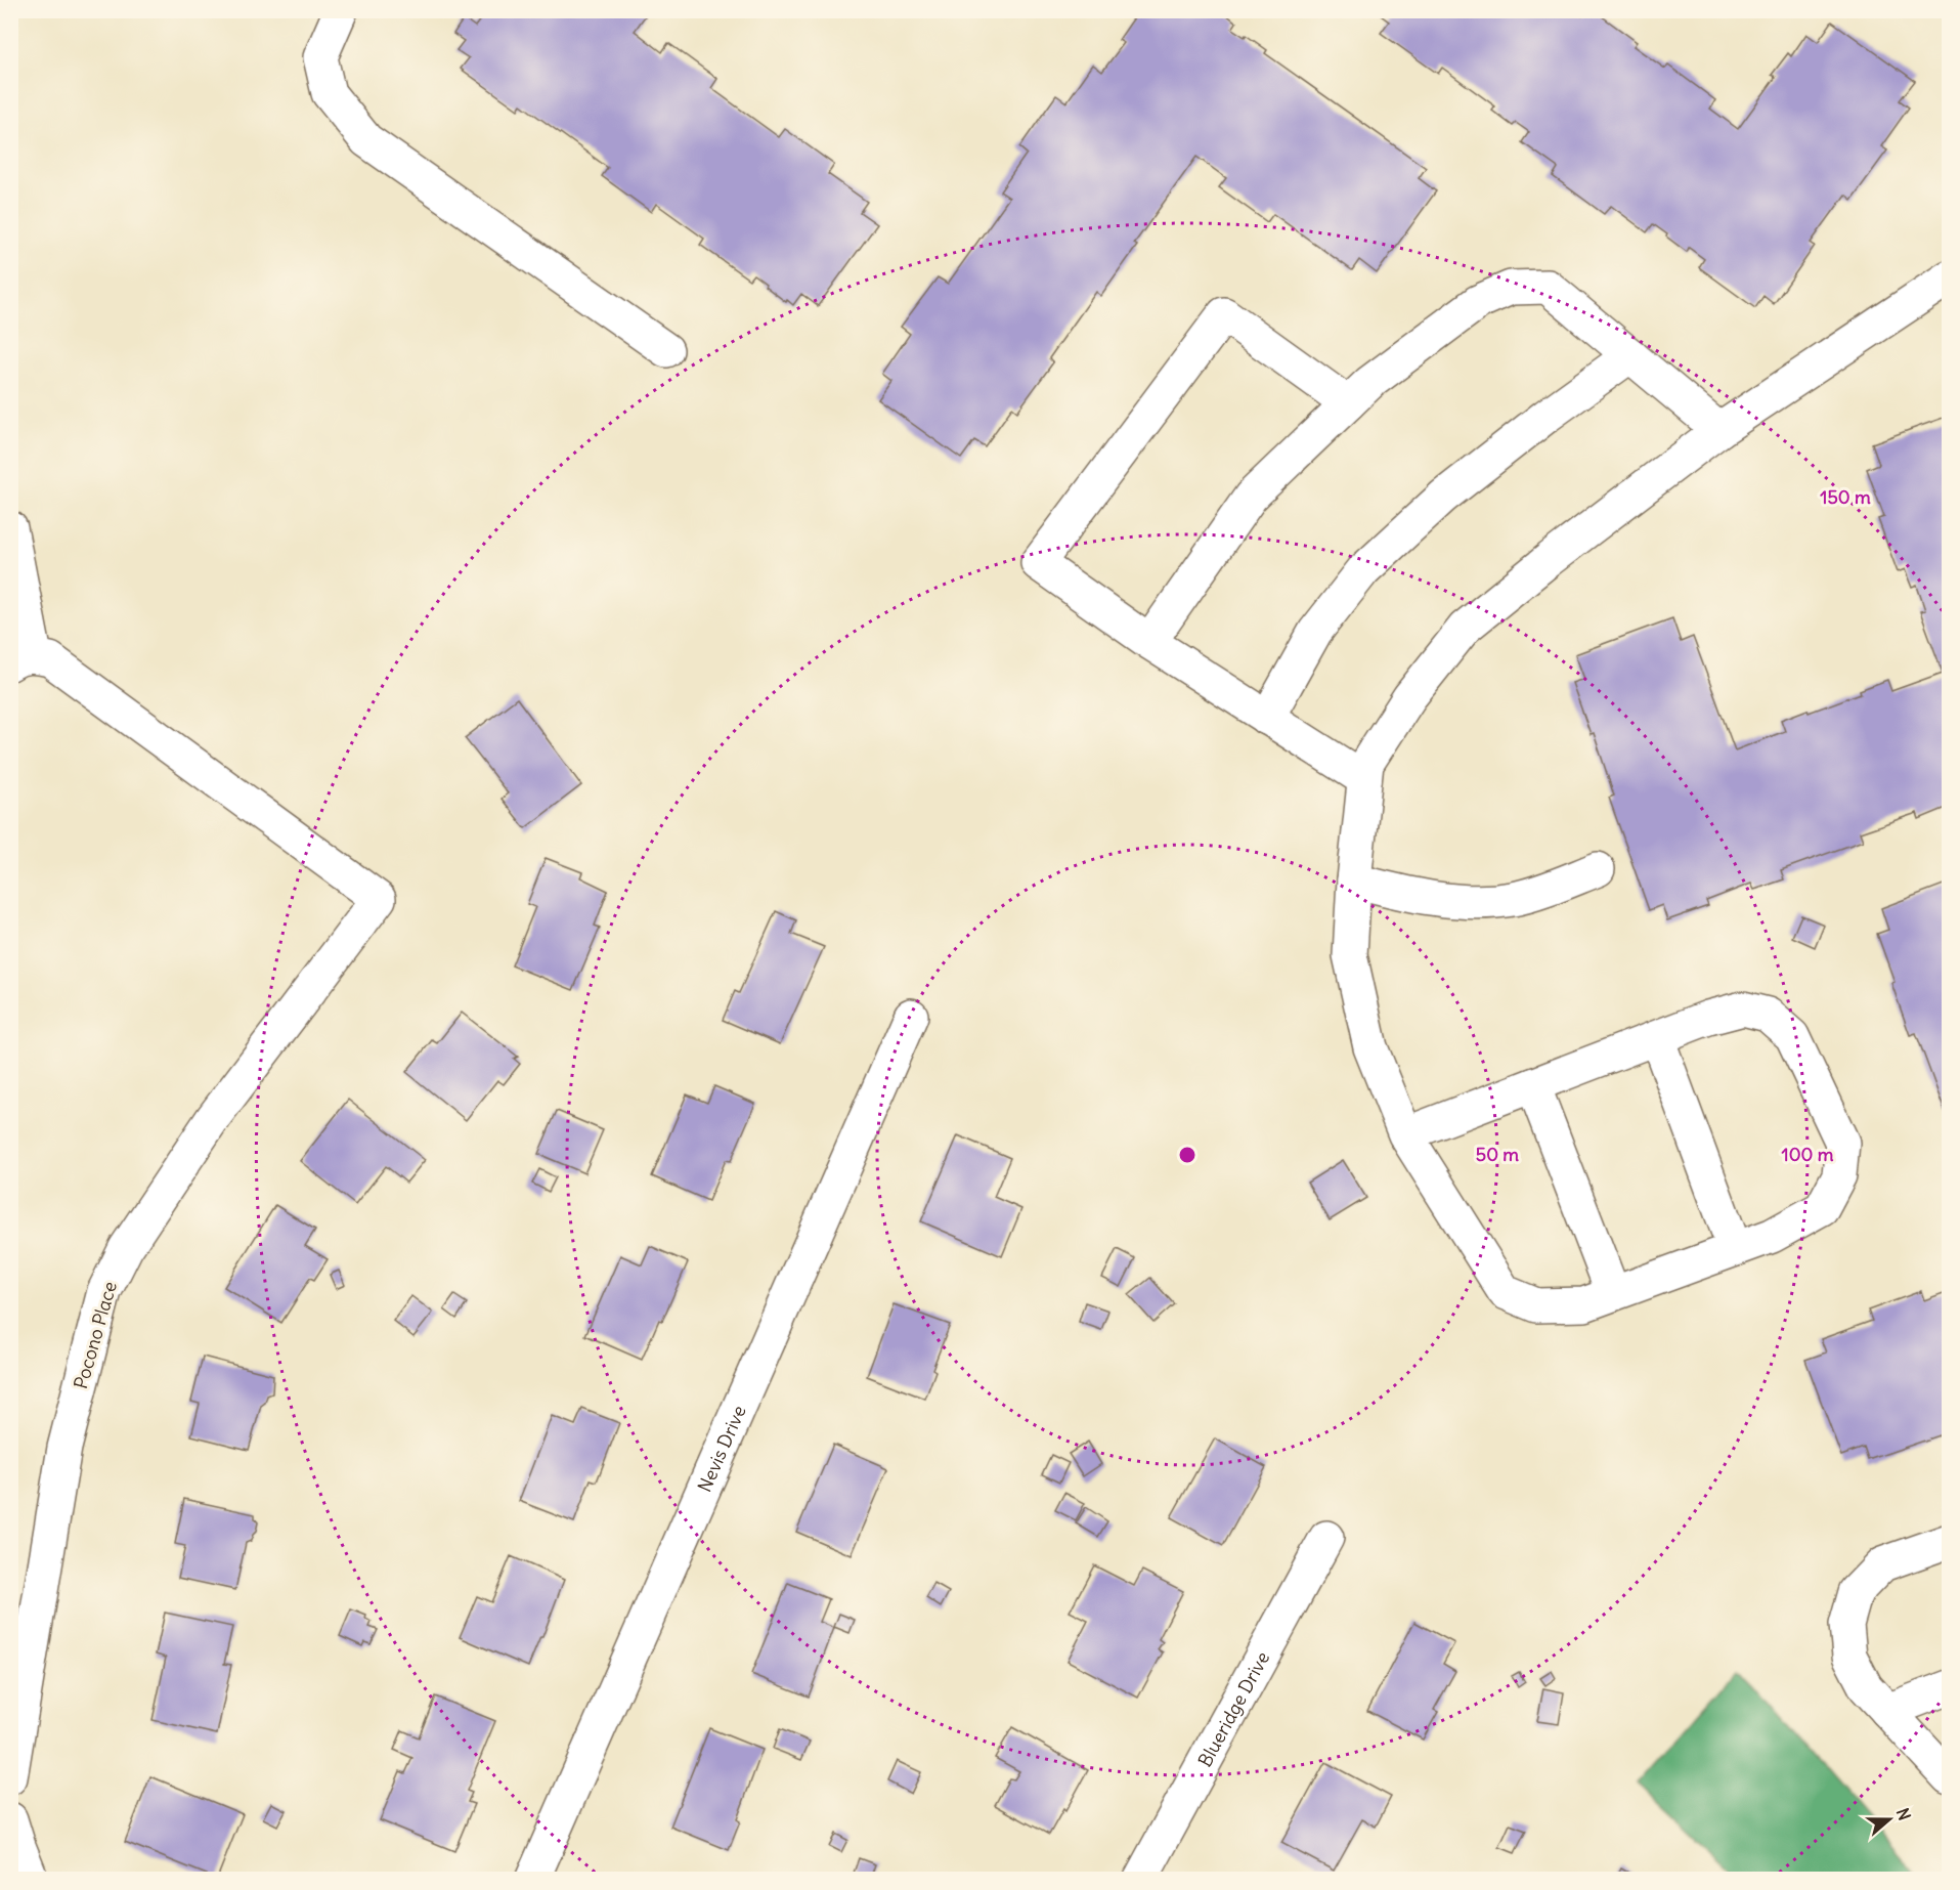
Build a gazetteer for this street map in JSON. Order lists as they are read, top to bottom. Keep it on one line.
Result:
{"streets":{"street":["Pocono Place","Nevis Drive","Blueridge Drive"]},"north":"right","rings":["150 m","50 m","100 m"]}
